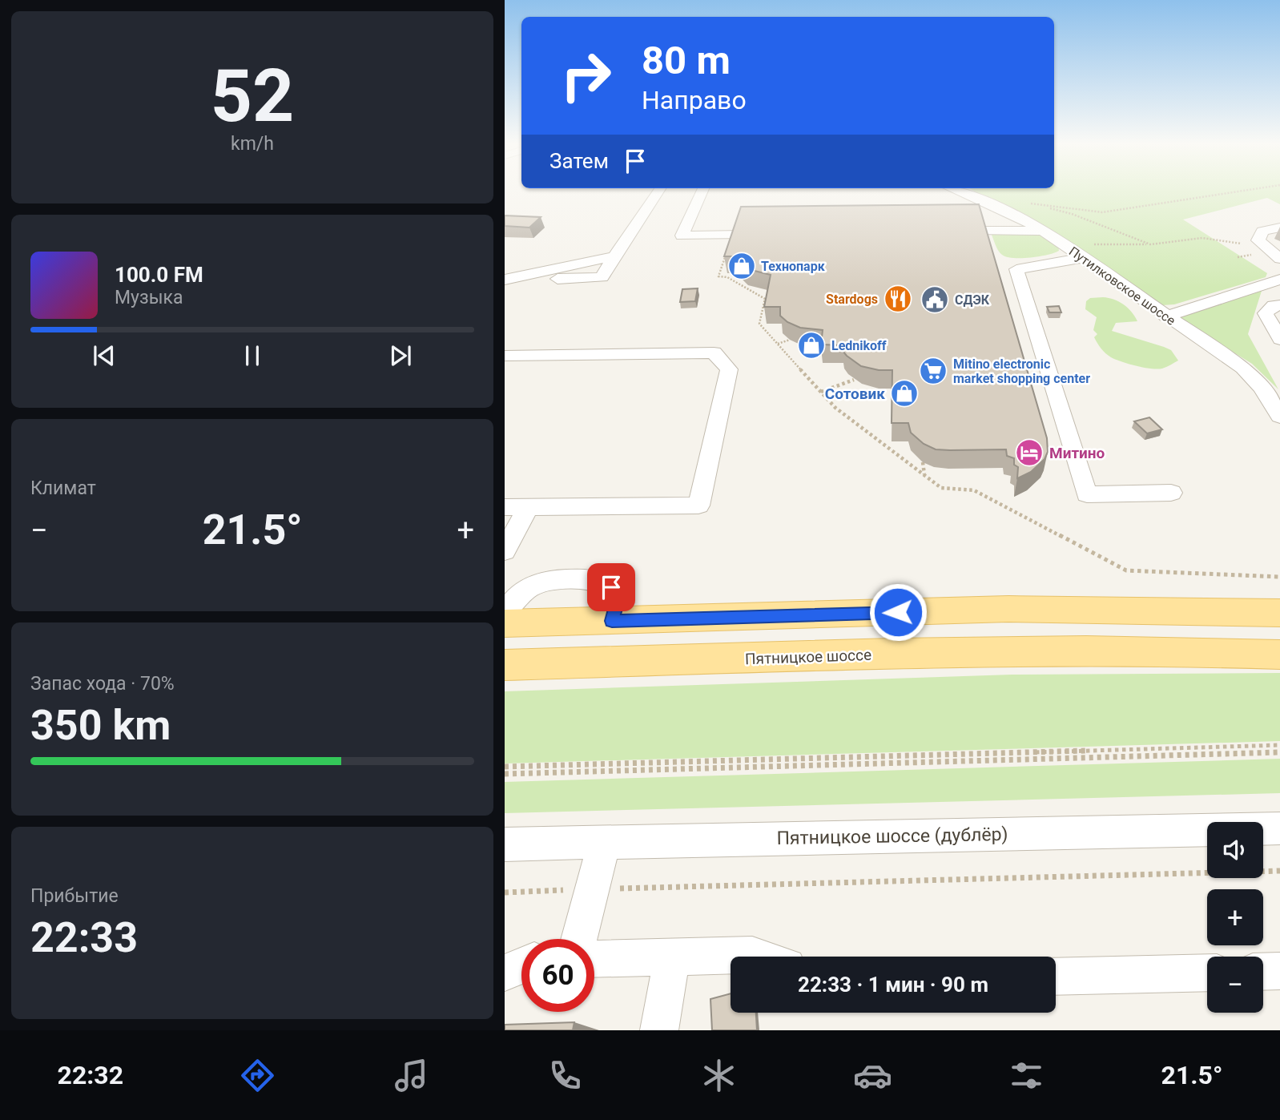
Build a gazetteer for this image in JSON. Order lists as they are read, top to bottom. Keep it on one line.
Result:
{"streets":{"main road":["Пятницкое шоссе"],"street":["Путилковское шоссе","Пятницкое шоссе (дублёр)"]},"places":{"shop":["Технопарк","Lednikoff","Сотовик"],"restaurant":["Stardogs"],"public building":["СДЭК"],"supermarket":["Mitino electronic market shopping center"],"hotel":["Митино"]},"page":{"tile":[["52","km/h"],"Климат",["Запас хода · 70%","350 km"],["Прибытие","22:33"]],"turn":["80 m","Направо"],"then":"Затем","song":["100.0 FM","Музыка"],"heat":["−","21.5°","+"],"map_buttons":["+","−"],"limit":"60","trip":"22:33 · 1 мин · 90 m","tabs":["22:32","21.5°"]}}
